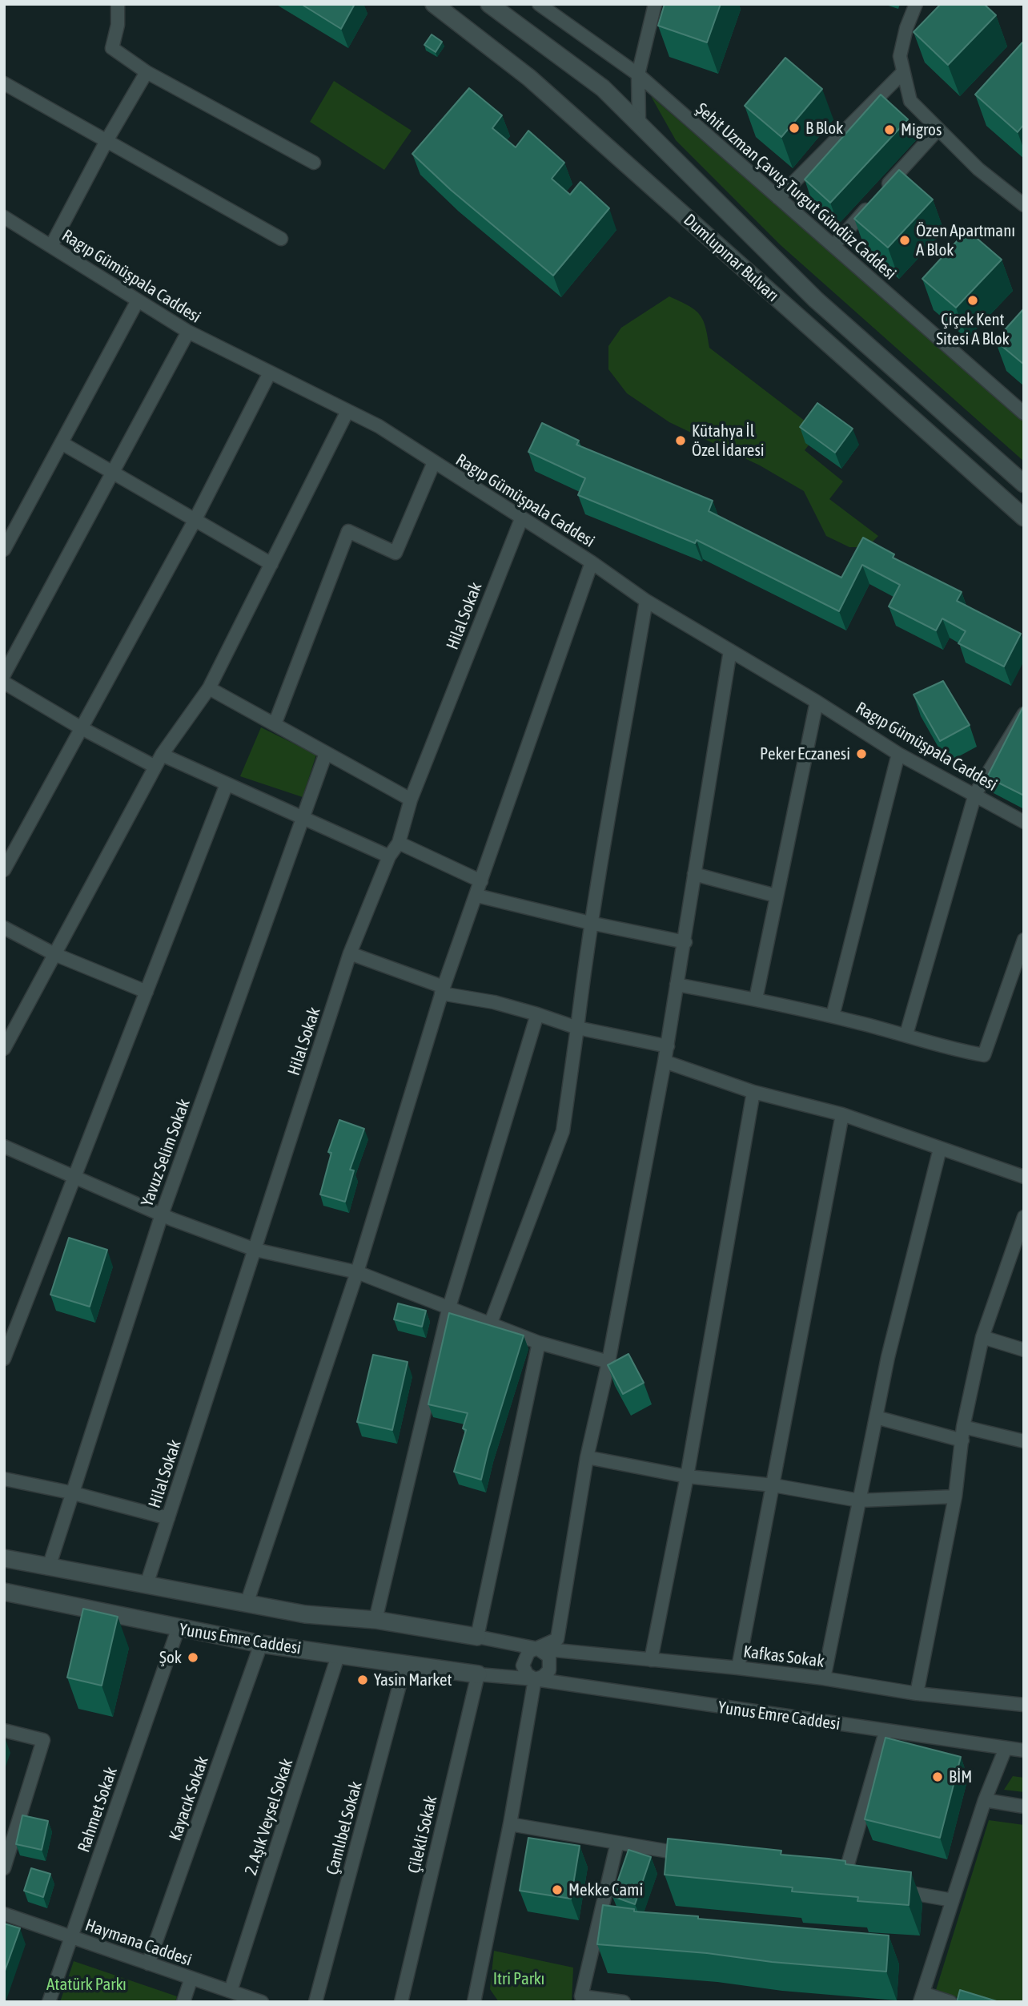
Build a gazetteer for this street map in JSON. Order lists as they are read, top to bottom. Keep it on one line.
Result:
{"streets":{"main road":["Dumlupınar Bulvarı","Yunus Emre Caddesi"],"street":["Şehit Uzman Çavuş Turgut Gündüz Caddesi","Ragıp Gümüşpala Caddesi","Hilal Sokak","Yavuz Selim Sokak","Kafkas Sokak","Kayacık Sokak","Rahmet Sokak","2. Aşık Veysel Sokak","Çamlıbel Sokak","Çilekli Sokak","Haymana Caddesi"]},"crossings":[["Ragıp Gümüşpala Caddesi","Hilal Sokak"],["Yunus Emre Caddesi","Kafkas Sokak"],["Yunus Emre Caddesi","Kayacık Sokak"],["Yunus Emre Caddesi","Rahmet Sokak"],["Yunus Emre Caddesi","2. Aşık Veysel Sokak"],["Yunus Emre Caddesi","Çamlıbel Sokak"],["Yunus Emre Caddesi","Çilekli Sokak"],["Kayacık Sokak","Haymana Caddesi"],["Rahmet Sokak","Haymana Caddesi"],["2. Aşık Veysel Sokak","Haymana Caddesi"]],"parks":["Itri Parkı","Atatürk Parkı"],"places":["B Blok","Migros","Özen Apartmanı A Blok","Çiçek Kent Sitesi A Blok","Kütahya İl Özel İdaresi","Peker Eczanesi","Şok","Yasin Market","BİM","Mekke Cami"]}
